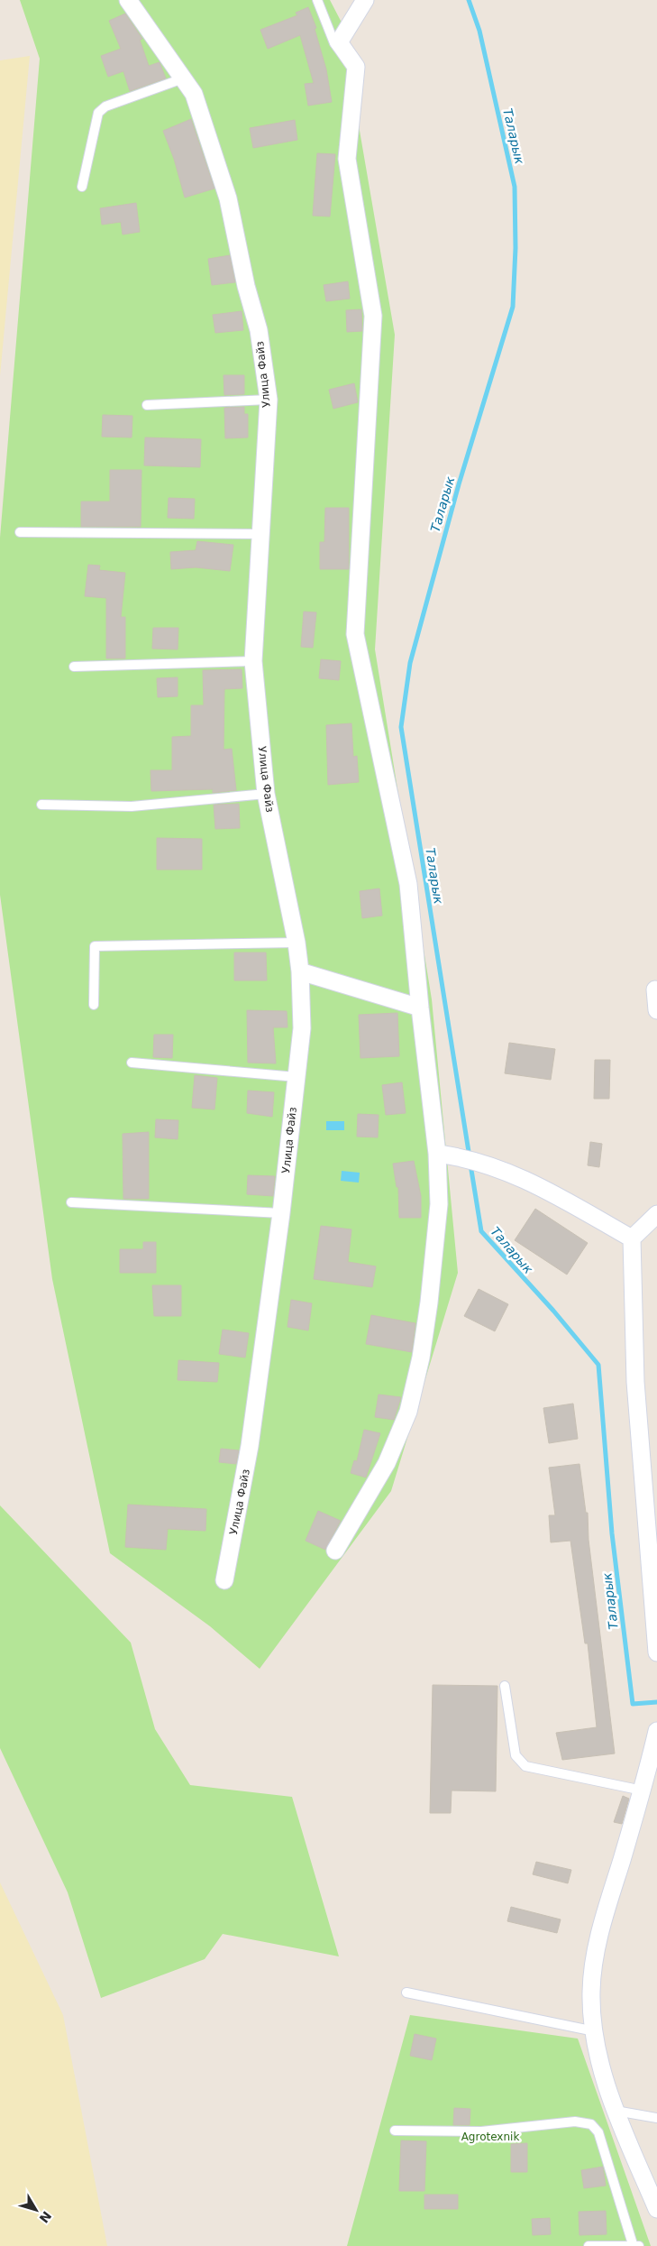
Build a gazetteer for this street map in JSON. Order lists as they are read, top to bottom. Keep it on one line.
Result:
{"streets":{"street":["Улица Файз"]},"water":["Таларык"],"parks":["Agrotexnik"],"north":"bottom right"}
